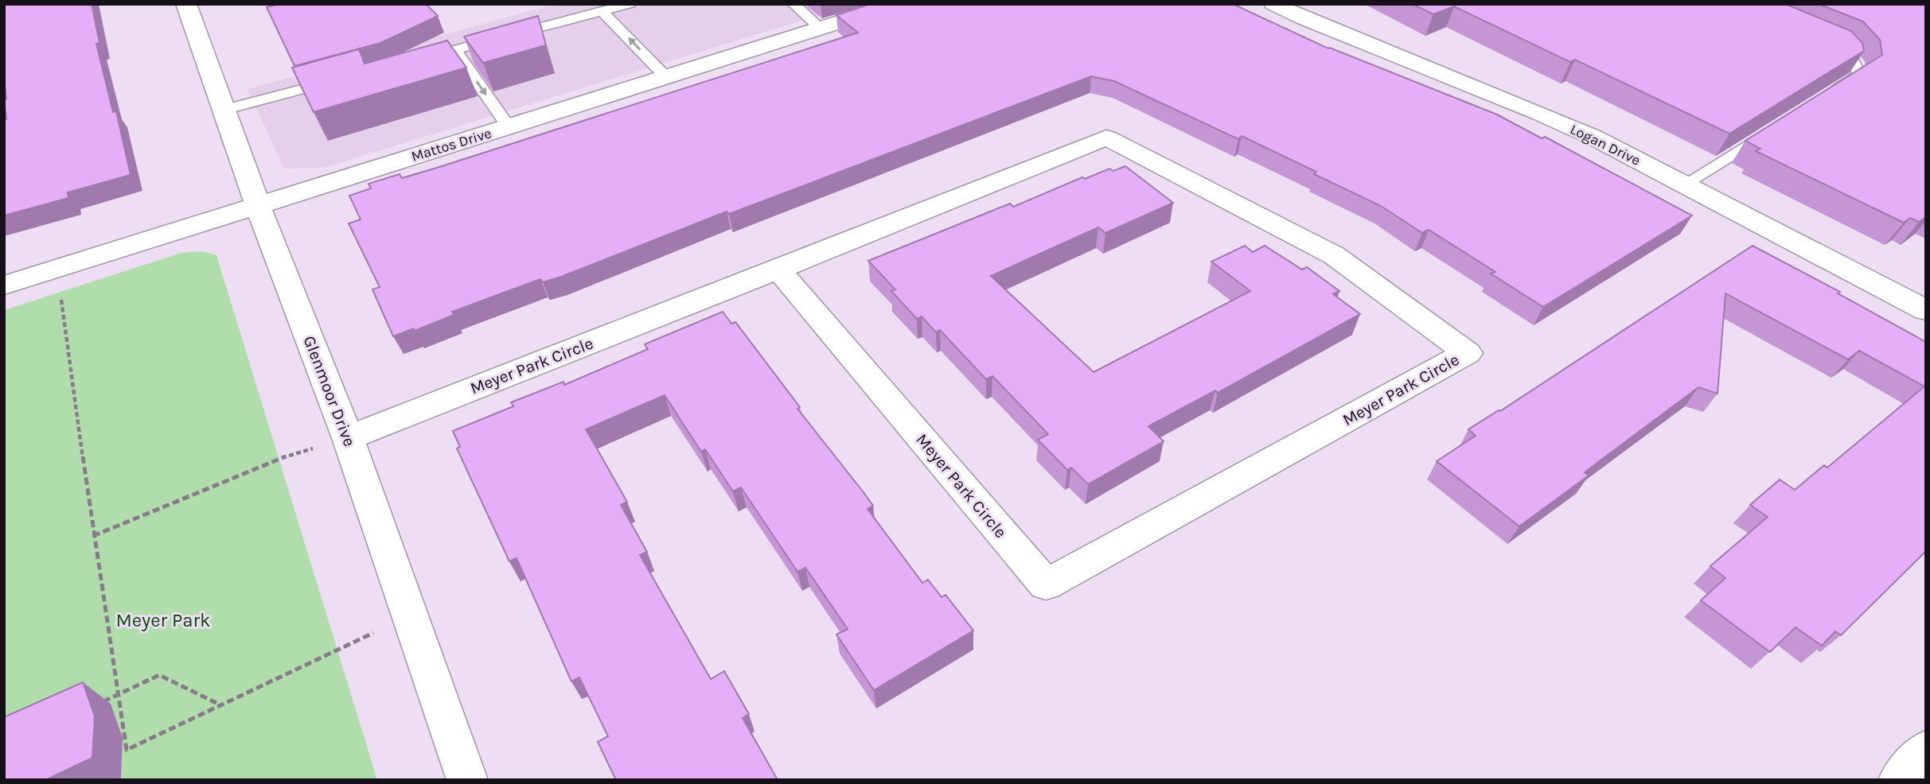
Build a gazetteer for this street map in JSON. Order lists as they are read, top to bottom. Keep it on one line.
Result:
{"streets":{"street":["Mattos Drive","Logan Drive","Meyer Park Circle","Glenmoor Drive"]},"crossings":[["Mattos Drive","Glenmoor Drive"],["Meyer Park Circle","Glenmoor Drive"]],"parks":["Meyer Park"]}
